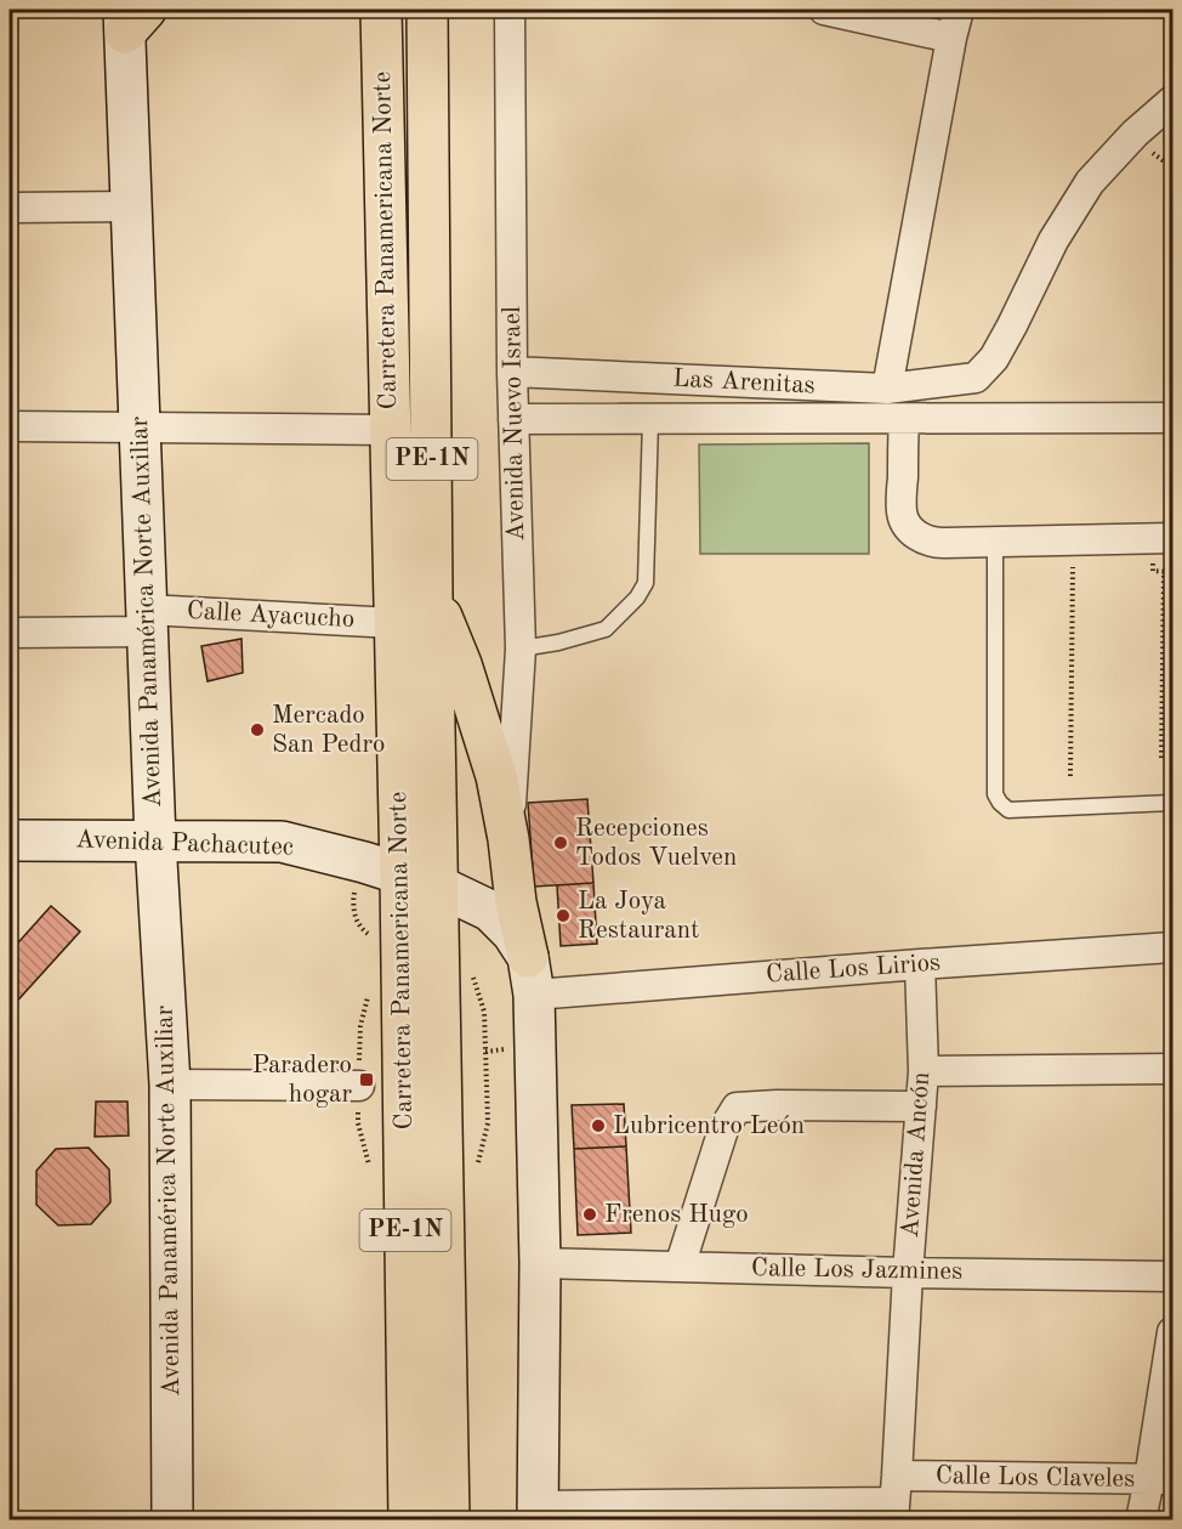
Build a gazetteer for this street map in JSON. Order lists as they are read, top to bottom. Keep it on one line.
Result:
{"streets":{"highway":["Carretera Panamericana Norte","PE-1N"],"main road":["Avenida Panamérica Norte Auxiliar","Avenida Pachacutec"],"street":["Las Arenitas","Avenida Nuevo Israel","Calle Ayacucho","Calle Los Lirios","Avenida Ancón","Calle Los Jazmines","Calle Los Claveles"]},"crossings":[["Carretera Panamericana Norte","Calle Ayacucho"],["Carretera Panamericana Norte","Avenida Pachacutec"],["Las Arenitas","Avenida Nuevo Israel"],["Avenida Panamérica Norte Auxiliar","Calle Ayacucho"],["Avenida Panamérica Norte Auxiliar","Avenida Pachacutec"],["Avenida Pachacutec","Calle Los Lirios"],["Calle Los Lirios","Avenida Ancón"],["Avenida Ancón","Calle Los Jazmines"],["Avenida Ancón","Calle Los Claveles"]],"places":{"other":["Mercado San Pedro","Recepciones Todos Vuelven","La Joya Restaurant","Lubricentro León","Frenos Hugo"],"transit":["Paradero hogar"]}}
